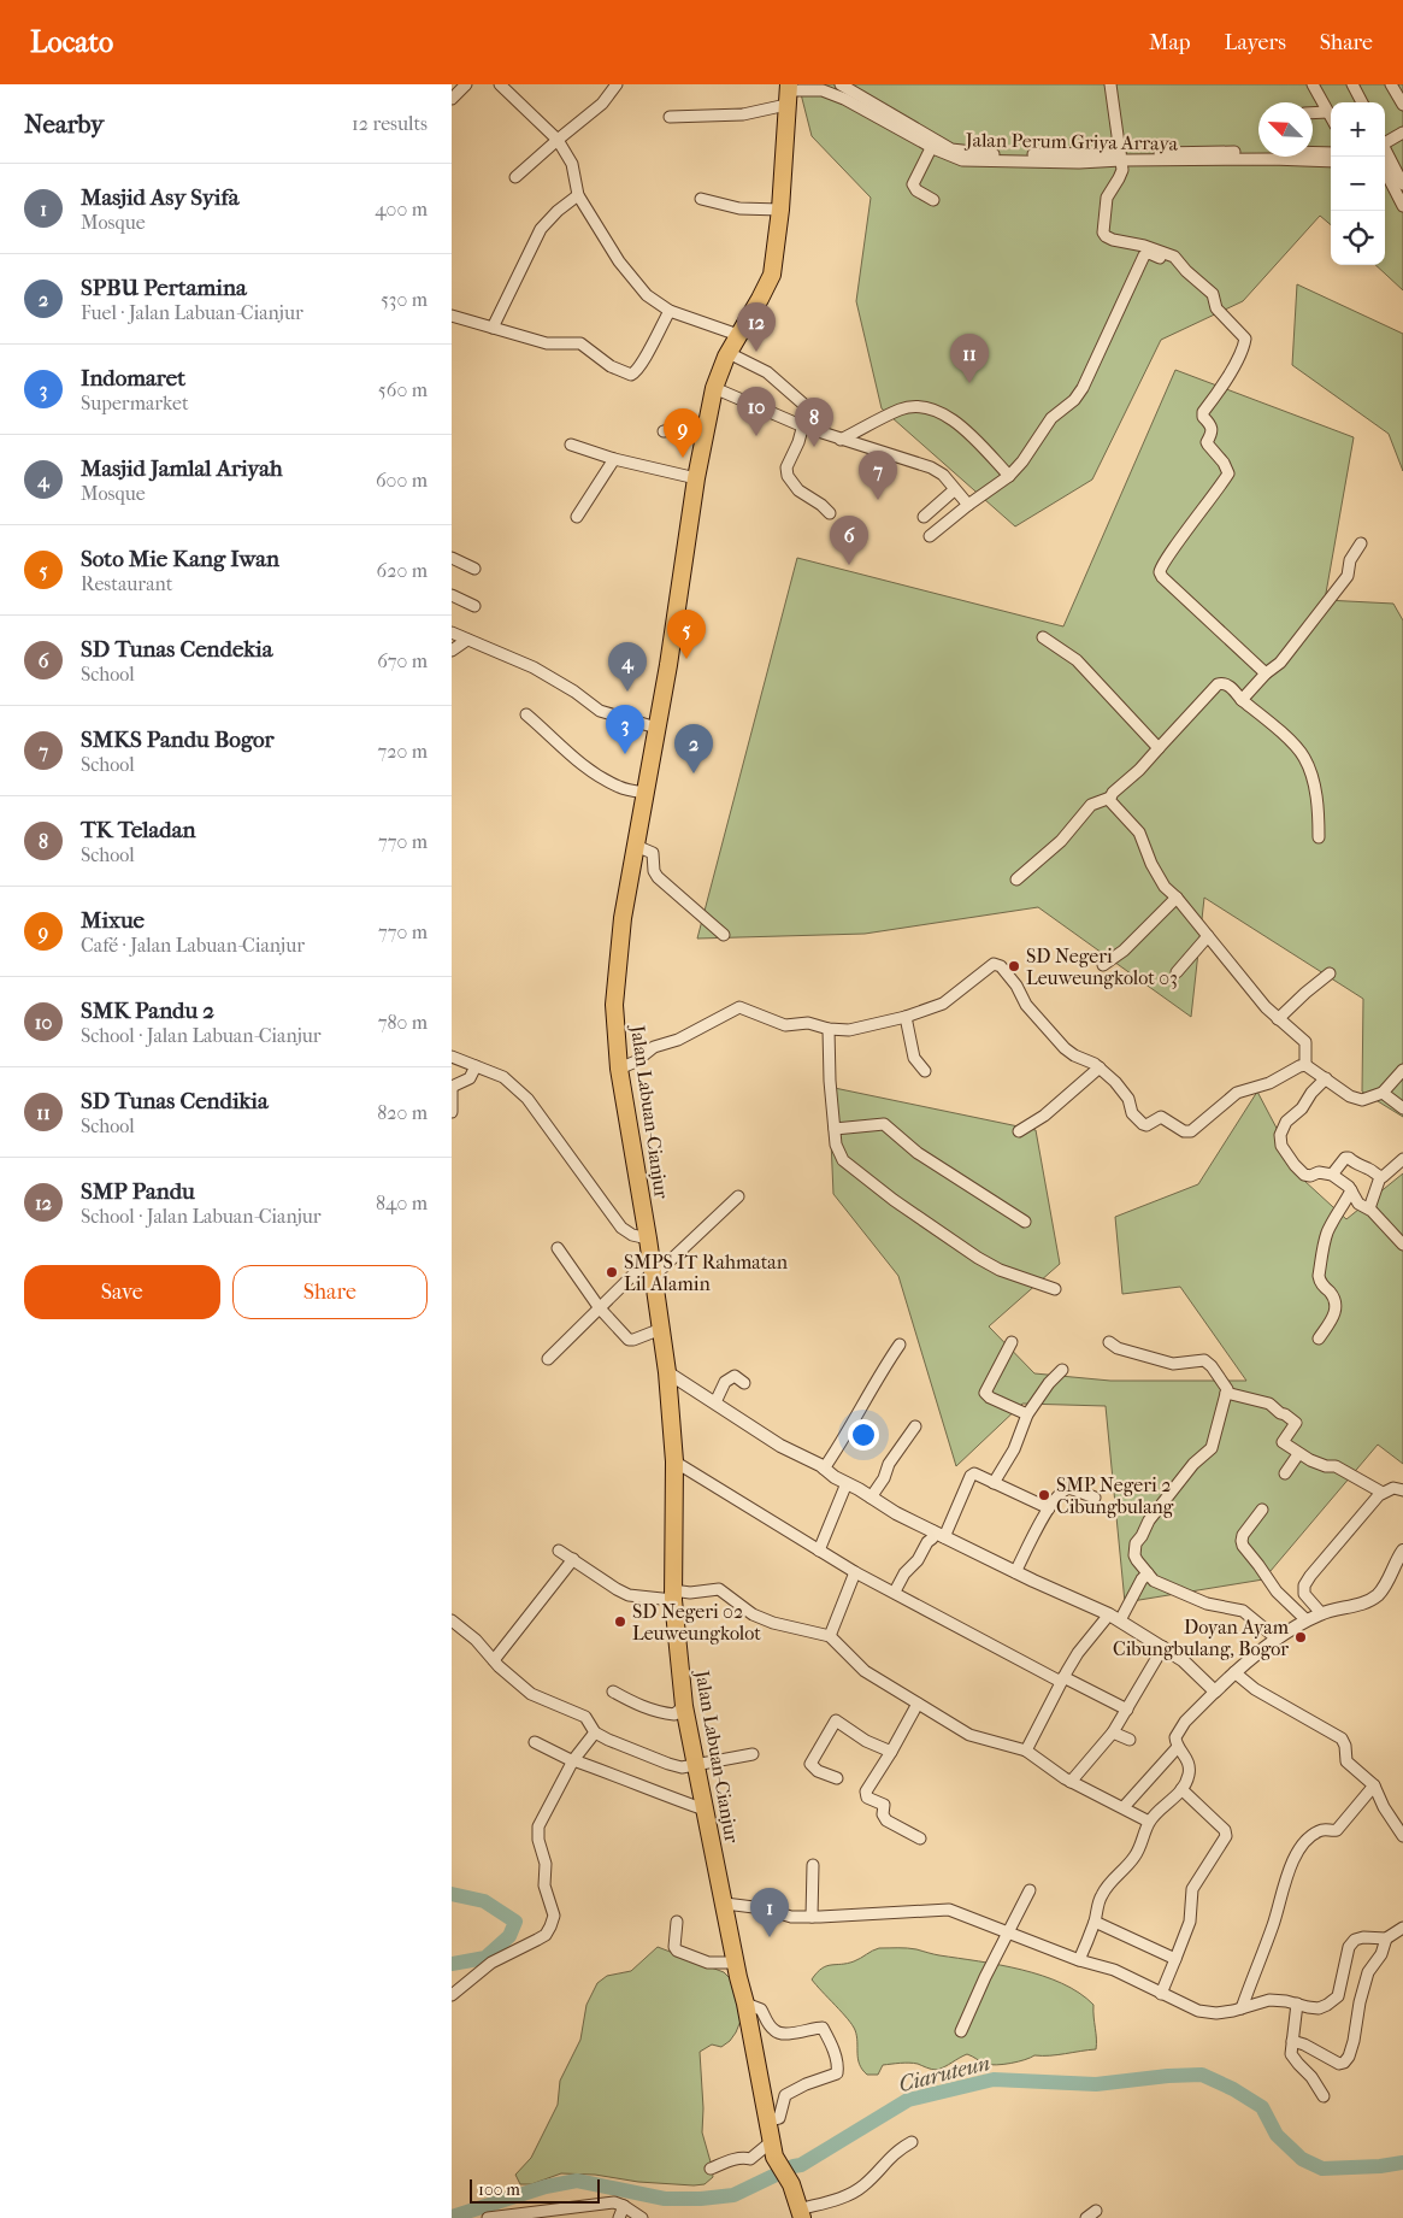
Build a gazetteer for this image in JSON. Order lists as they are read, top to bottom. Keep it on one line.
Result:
{"streets":{"highway":["Jalan Labuan-Cianjur"],"street":["Jalan Perum Griya Arraya"]},"water":["Ciaruteun"],"places":["SD Negeri Leuweungkolot 03","SMPS IT Rahmatan Lil Alamin","SMP Negeri 2 Cibungbulang","SD Negeri 02 Leuweungkolot","Doyan Ayam Cibungbulang, Bogor"],"scale_bar":"100 m","north":"top left","page":{"header":"Locato","nav":["Map","Layers","Share"],"heading":["Nearby","12 results"],"map_buttons":["+","−"],"list":[{"mark":"1","name":"Masjid Asy Syifa","note":"Mosque","value":"400 m"},{"mark":"2","name":"SPBU Pertamina","note":"Fuel · Jalan Labuan-Cianjur","value":"530 m"},{"mark":"3","name":"Indomaret","note":"Supermarket","value":"560 m"},{"mark":"4","name":"Masjid Jamlal Ariyah","note":"Mosque","value":"600 m"},{"mark":"5","name":"Soto Mie Kang Iwan","note":"Restaurant","value":"620 m"},{"mark":"6","name":"SD Tunas Cendekia","note":"School","value":"670 m"},{"mark":"7","name":"SMKS Pandu Bogor","note":"School","value":"720 m"},{"mark":"8","name":"TK Teladan","note":"School","value":"770 m"},{"mark":"9","name":"Mixue","note":"Café · Jalan Labuan-Cianjur","value":"770 m"},{"mark":"10","name":"SMK Pandu 2","note":"School · Jalan Labuan-Cianjur","value":"780 m"},{"mark":"11","name":"SD Tunas Cendikia","note":"School","value":"820 m"},{"mark":"12","name":"SMP Pandu","note":"School · Jalan Labuan-Cianjur","value":"840 m"}],"pins":["12","11","10","8","9","7","6","5","4","3","2","1"],"buttons":["Save","Share"],"scale":"100 m"}}
